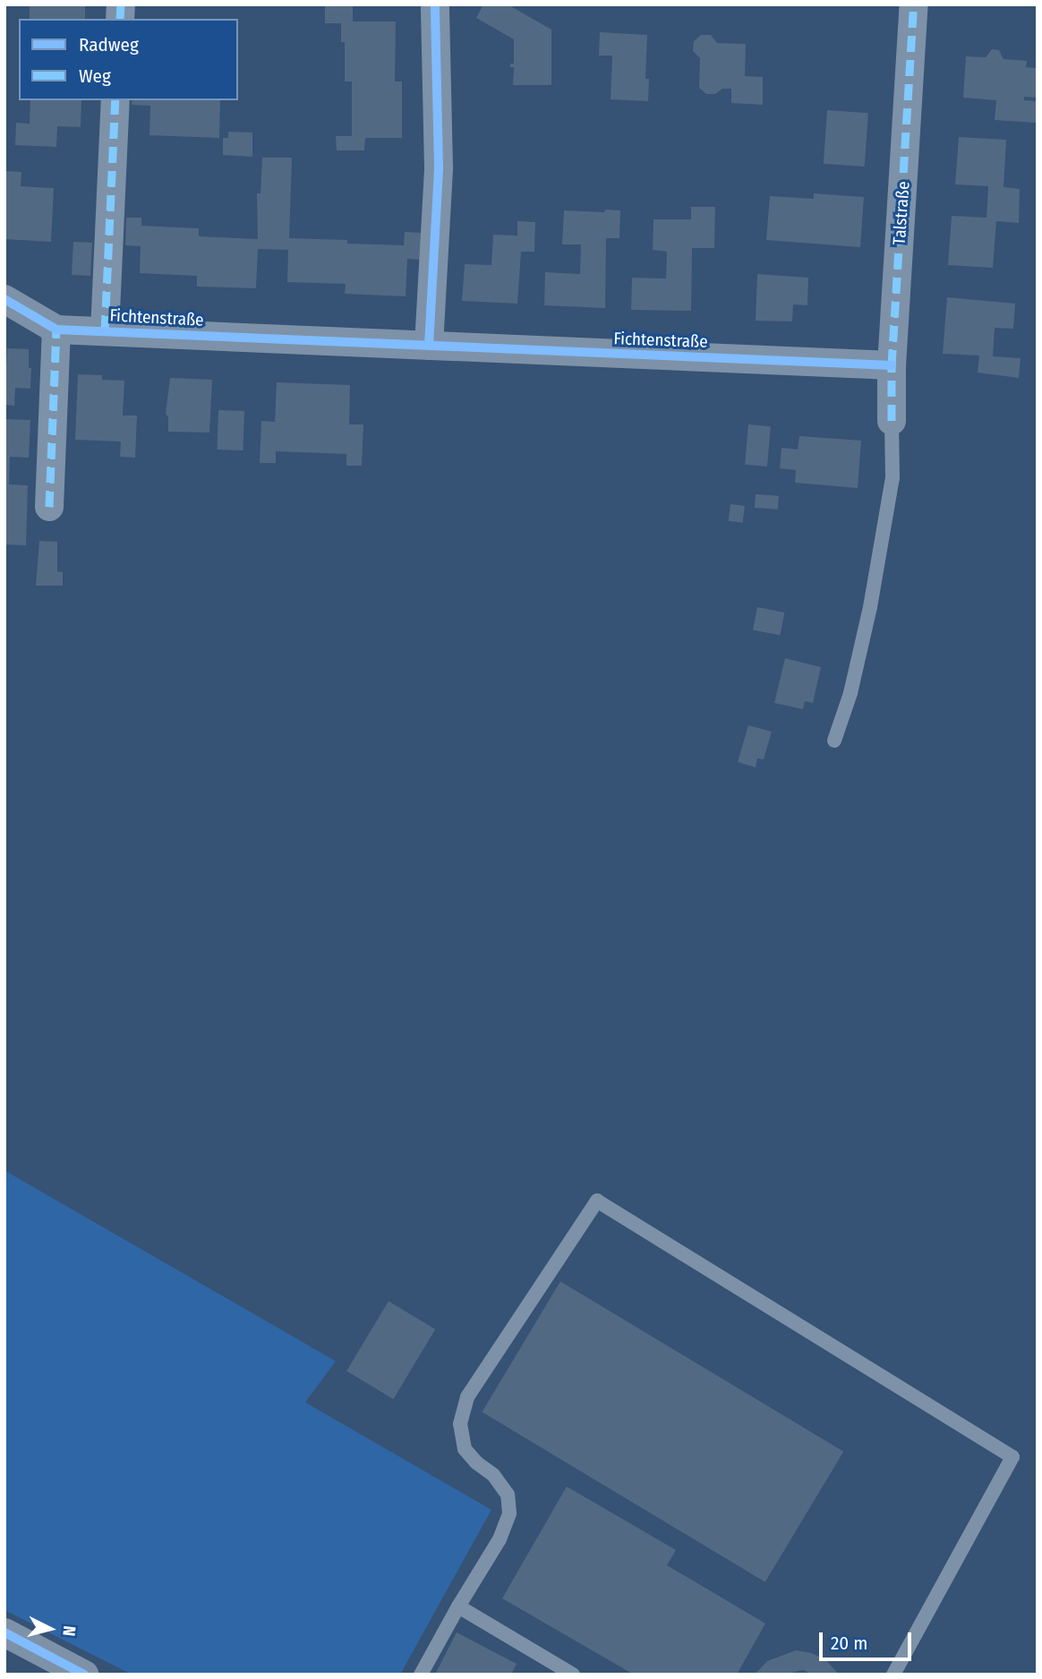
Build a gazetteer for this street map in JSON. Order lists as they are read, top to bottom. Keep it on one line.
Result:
{"streets":{"street":["Talstraße","Fichtenstraße"]},"crossings":[["Talstraße","Fichtenstraße"]],"legend":["Radweg","Weg"],"scale_bar":"20 m","north":"right"}
